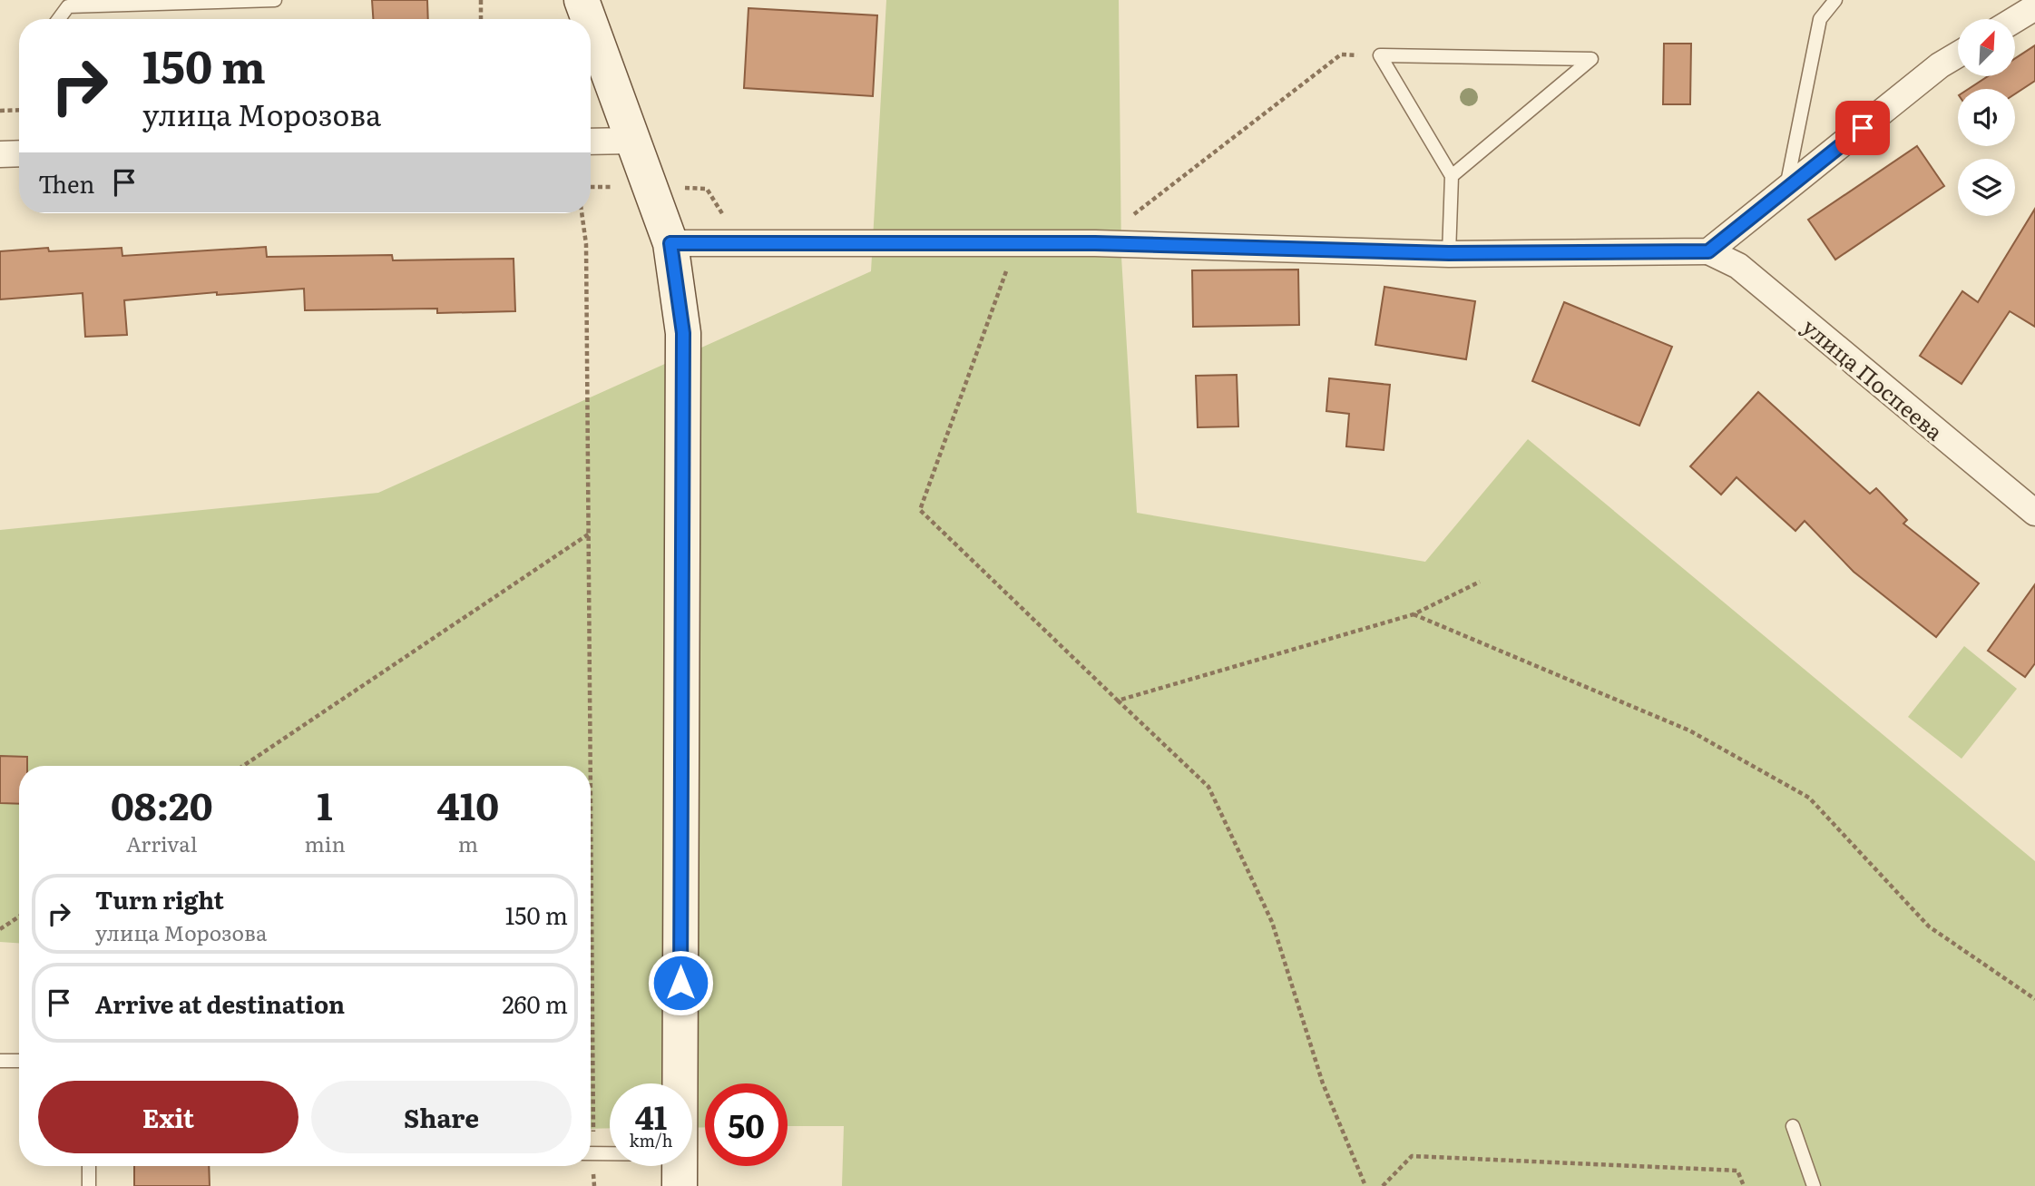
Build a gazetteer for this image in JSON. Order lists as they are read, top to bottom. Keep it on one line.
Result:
{"streets":{"street":["улица Поспеева"]},"north":"top right","page":{"turn":["150 m","улица Морозова"],"then":"Then","eta":["08:20","Arrival","1","min","410","m"],"list":[{"name":"Turn right","note":"улица Морозова","value":"150 m"},{"name":"Arrive at destination","value":"260 m"}],"buttons":["Exit","Share"],"speed":"41 km/h","limit":"50"}}
